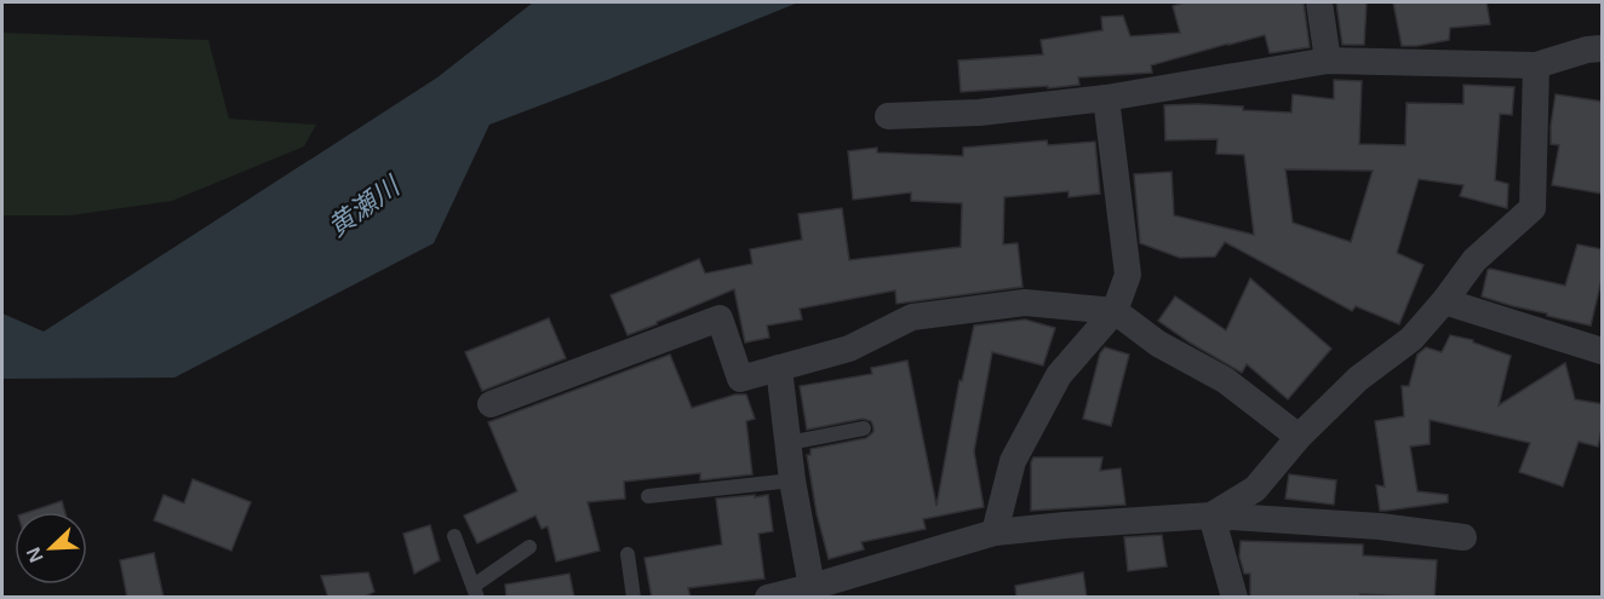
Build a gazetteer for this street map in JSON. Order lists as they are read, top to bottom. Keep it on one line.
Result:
{"water":["黄瀬川"],"north":"bottom left"}
